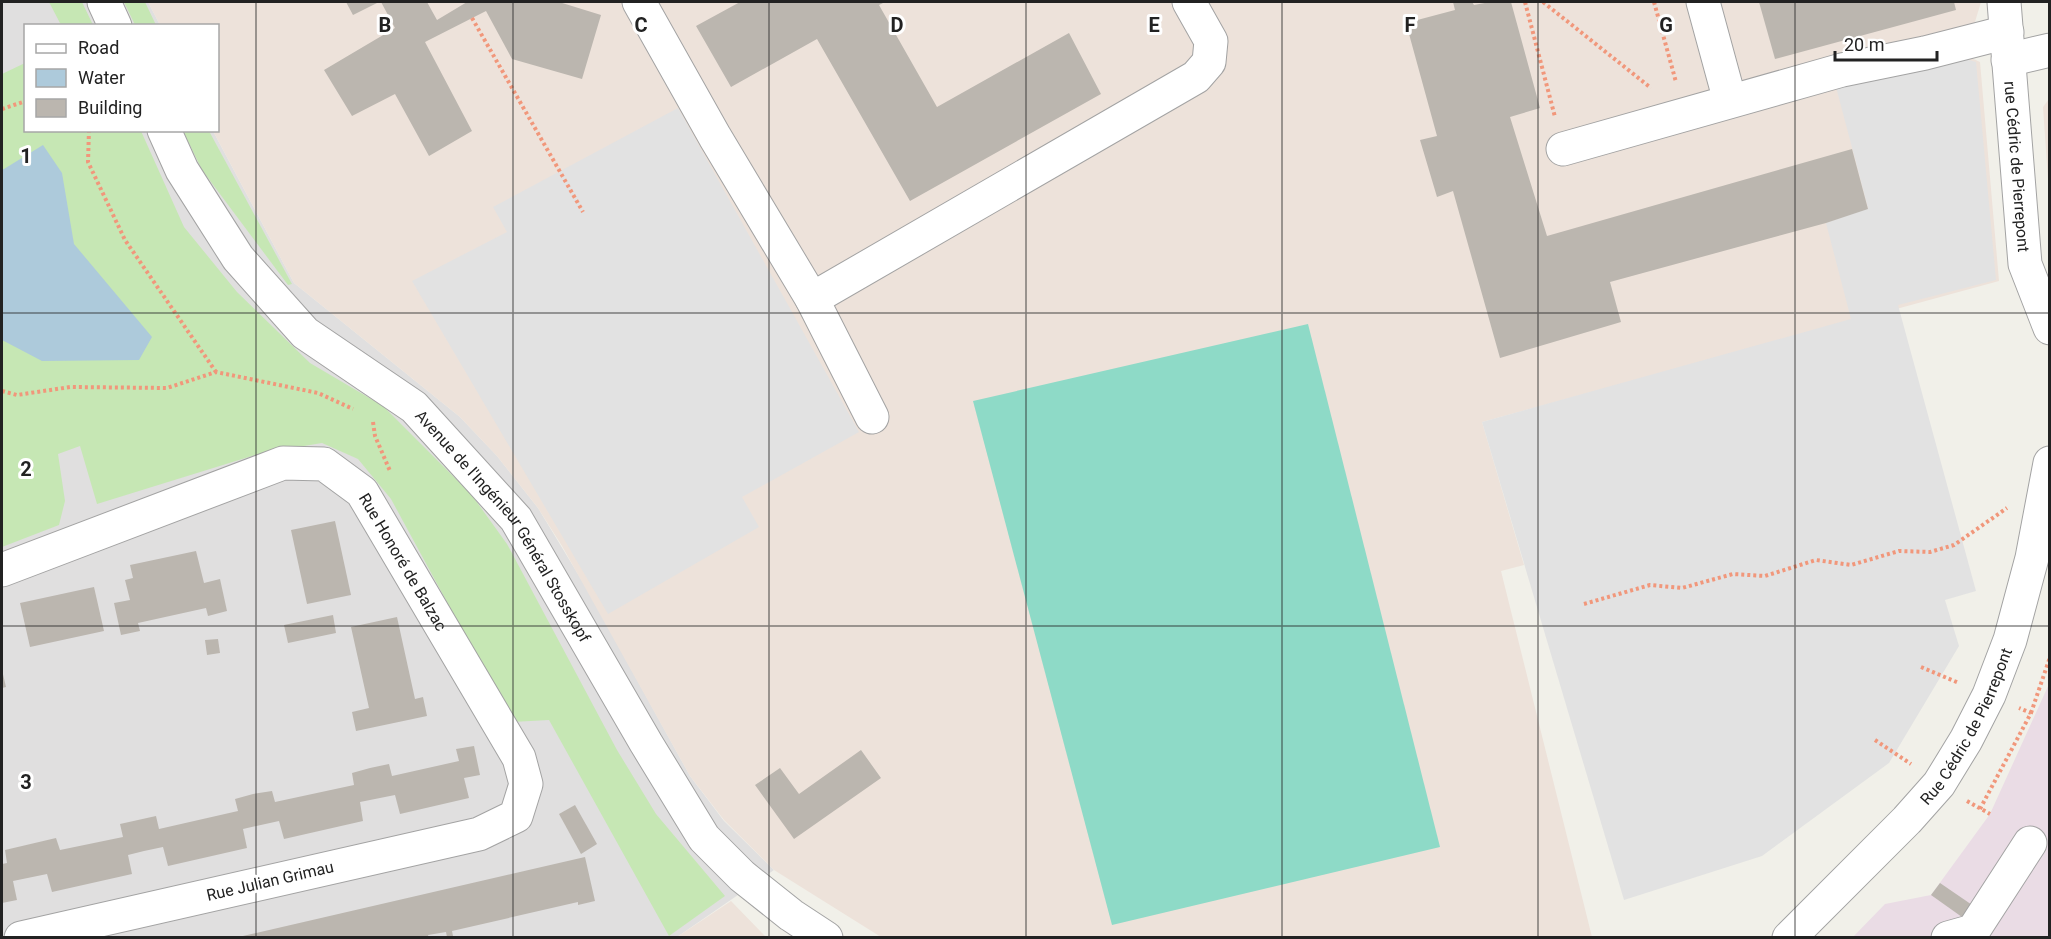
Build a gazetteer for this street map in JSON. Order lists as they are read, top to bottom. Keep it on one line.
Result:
{"streets":{"street":["rue Cédric de Pierrepont","Avenue de l'Ingénieur Général Stosskopf","Rue Honoré de Balzac","Rue Cédric de Pierrepont","Rue Julian Grimau"]},"crossings":[["Rue Honoré de Balzac","Rue Julian Grimau"]],"legend":["Road","Water","Building"],"scale_bar":"20 m","grid":{"columns":["B","C","D","E","F","G"],"rows":["1","2","3"]}}
